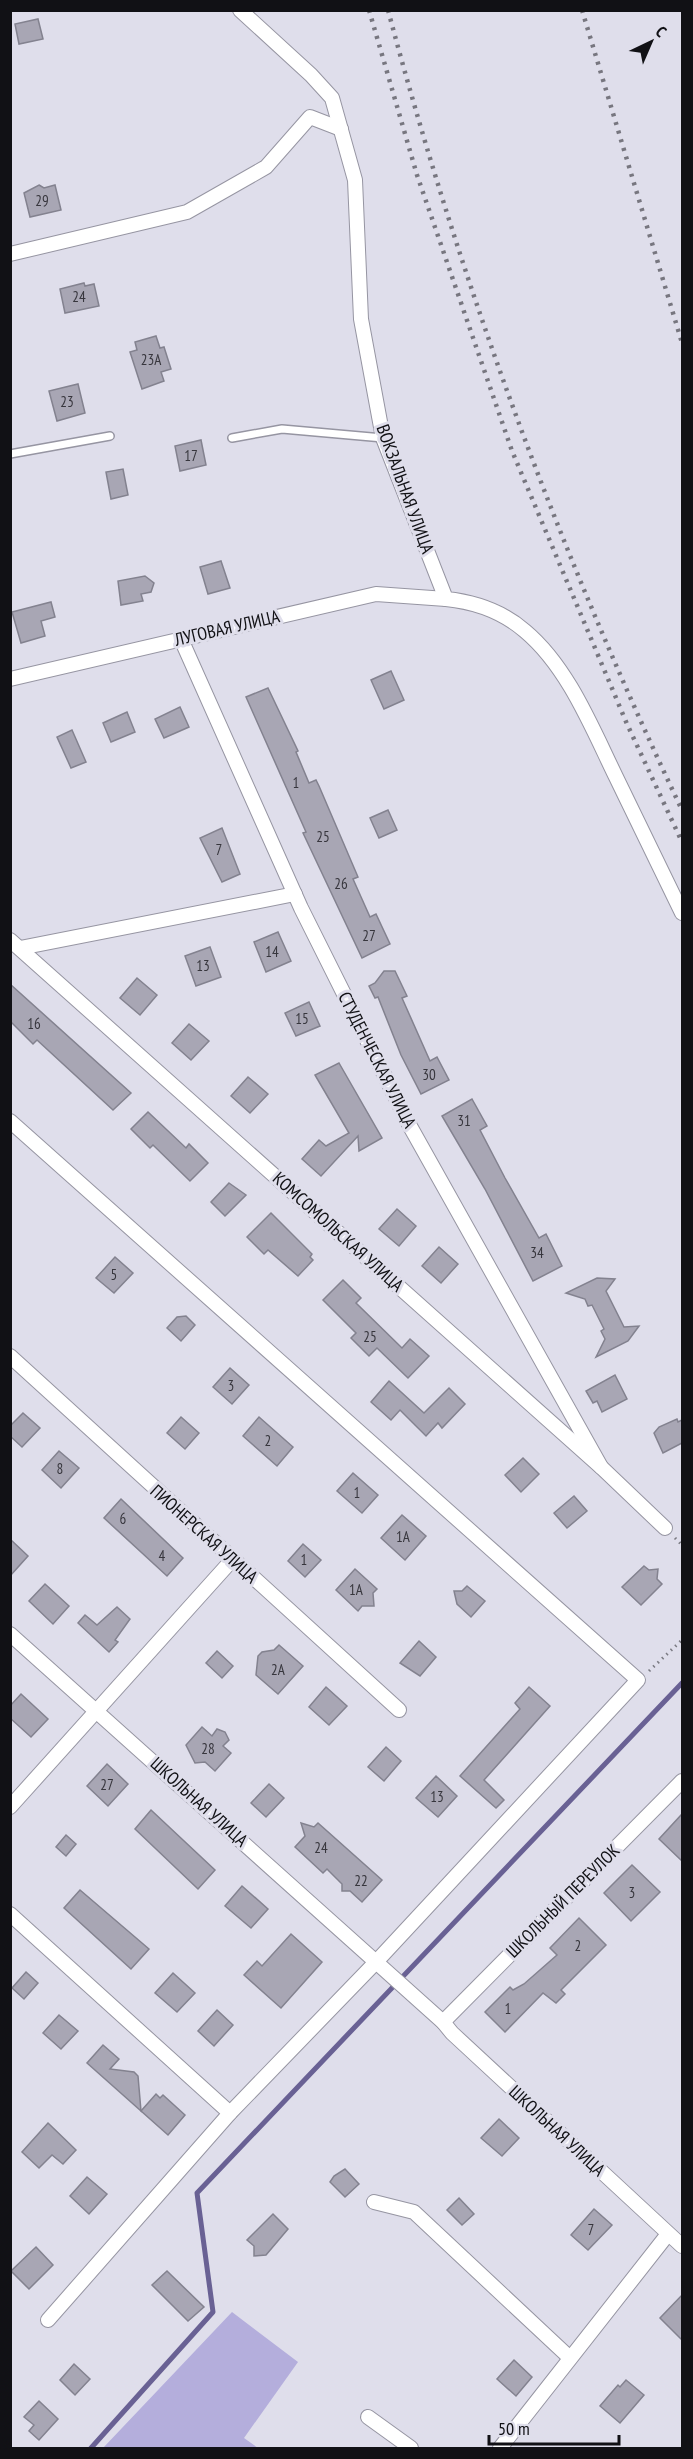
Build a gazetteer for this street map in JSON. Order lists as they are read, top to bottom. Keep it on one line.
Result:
{"streets":{"street":["ВОКЗАЛЬНАЯ УЛИЦА","ЛУГОВАЯ УЛИЦА","СТУДЕНЧЕСКАЯ УЛИЦА","КОМСОМОЛЬСКАЯ УЛИЦА","ПИОНЕРСКАЯ УЛИЦА","ШКОЛЬНАЯ УЛИЦА","ШКОЛЬНЫЙ ПЕРЕУЛОК"]},"crossings":[["ВОКЗАЛЬНАЯ УЛИЦА","ЛУГОВАЯ УЛИЦА"],["ЛУГОВАЯ УЛИЦА","СТУДЕНЧЕСКАЯ УЛИЦА"],["СТУДЕНЧЕСКАЯ УЛИЦА","КОМСОМОЛЬСКАЯ УЛИЦА"],["ШКОЛЬНАЯ УЛИЦА","ШКОЛЬНЫЙ ПЕРЕУЛОК"]],"house_numbers":["29","24","23А","23","17","1","25","7","26","27","14","13","15","16","30","31","34","5","25","3","2","8","1","6","1А","4","1","1А","2А","28","27","13","24","22","3","2","1","7"],"scale_bar":"50 m","north":"top right"}
